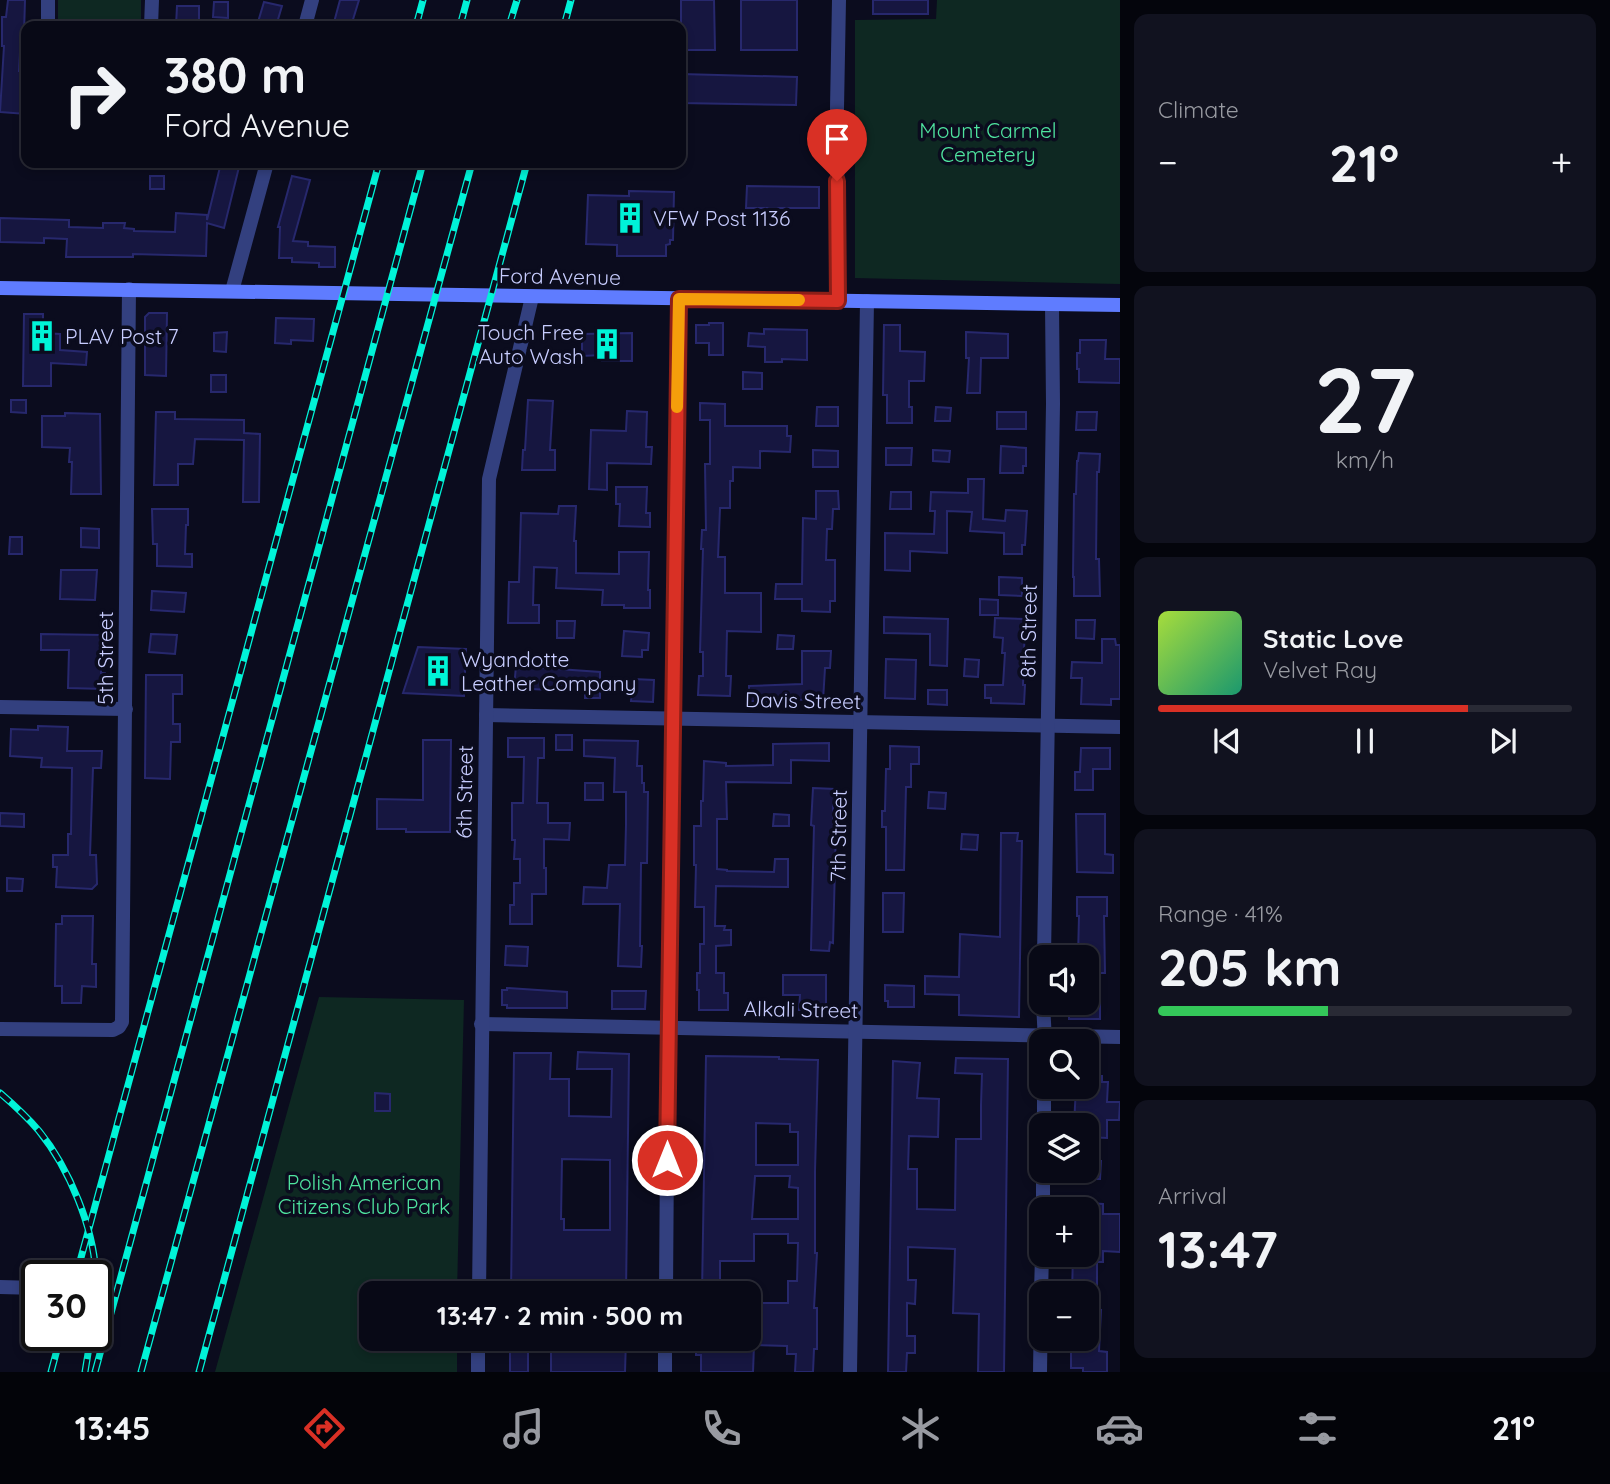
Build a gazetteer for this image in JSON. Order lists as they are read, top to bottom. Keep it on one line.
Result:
{"streets":{"main road":["Ford Avenue"],"street":["8th Street","5th Street","Davis Street","6th Street","7th Street","Alkali Street"]},"crossings":[["Ford Avenue","8th Street"],["Ford Avenue","5th Street"],["Ford Avenue","6th Street"],["Ford Avenue","7th Street"],["8th Street","Davis Street"],["Davis Street","6th Street"],["Davis Street","7th Street"],["6th Street","Alkali Street"],["7th Street","Alkali Street"]],"parks":["Mount Carmel Cemetery","Polish American Citizens Club Park"],"places":{"building":["VFW Post 1136","PLAV Post 7","Touch Free Auto Wash","Wyandotte Leather Company"]},"page":{"tile":["Climate",["27","km/h"],["Range · 41%","205 km"],["Arrival","13:47"]],"turn":["380 m","Ford Avenue"],"heat":["−","21°","+"],"song":["Static Love","Velvet Ray"],"map_buttons":["+","−"],"limit":"30","trip":"13:47 · 2 min · 500 m","tabs":["13:45","21°"]}}
